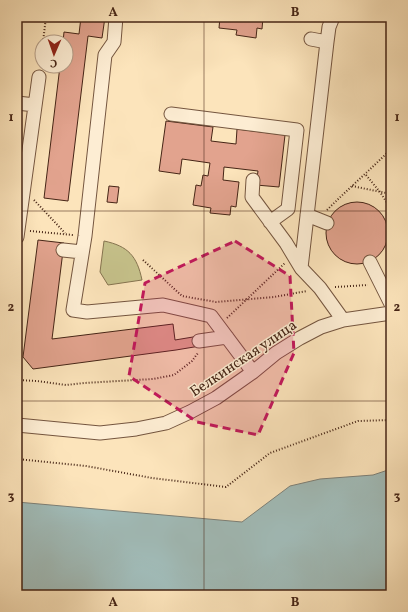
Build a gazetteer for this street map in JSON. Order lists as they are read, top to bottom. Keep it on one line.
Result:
{"streets":{"street":["Белкинская улица"]},"north":"bottom","grid":{"columns":["A","B"],"rows":["1","2","3"]}}
